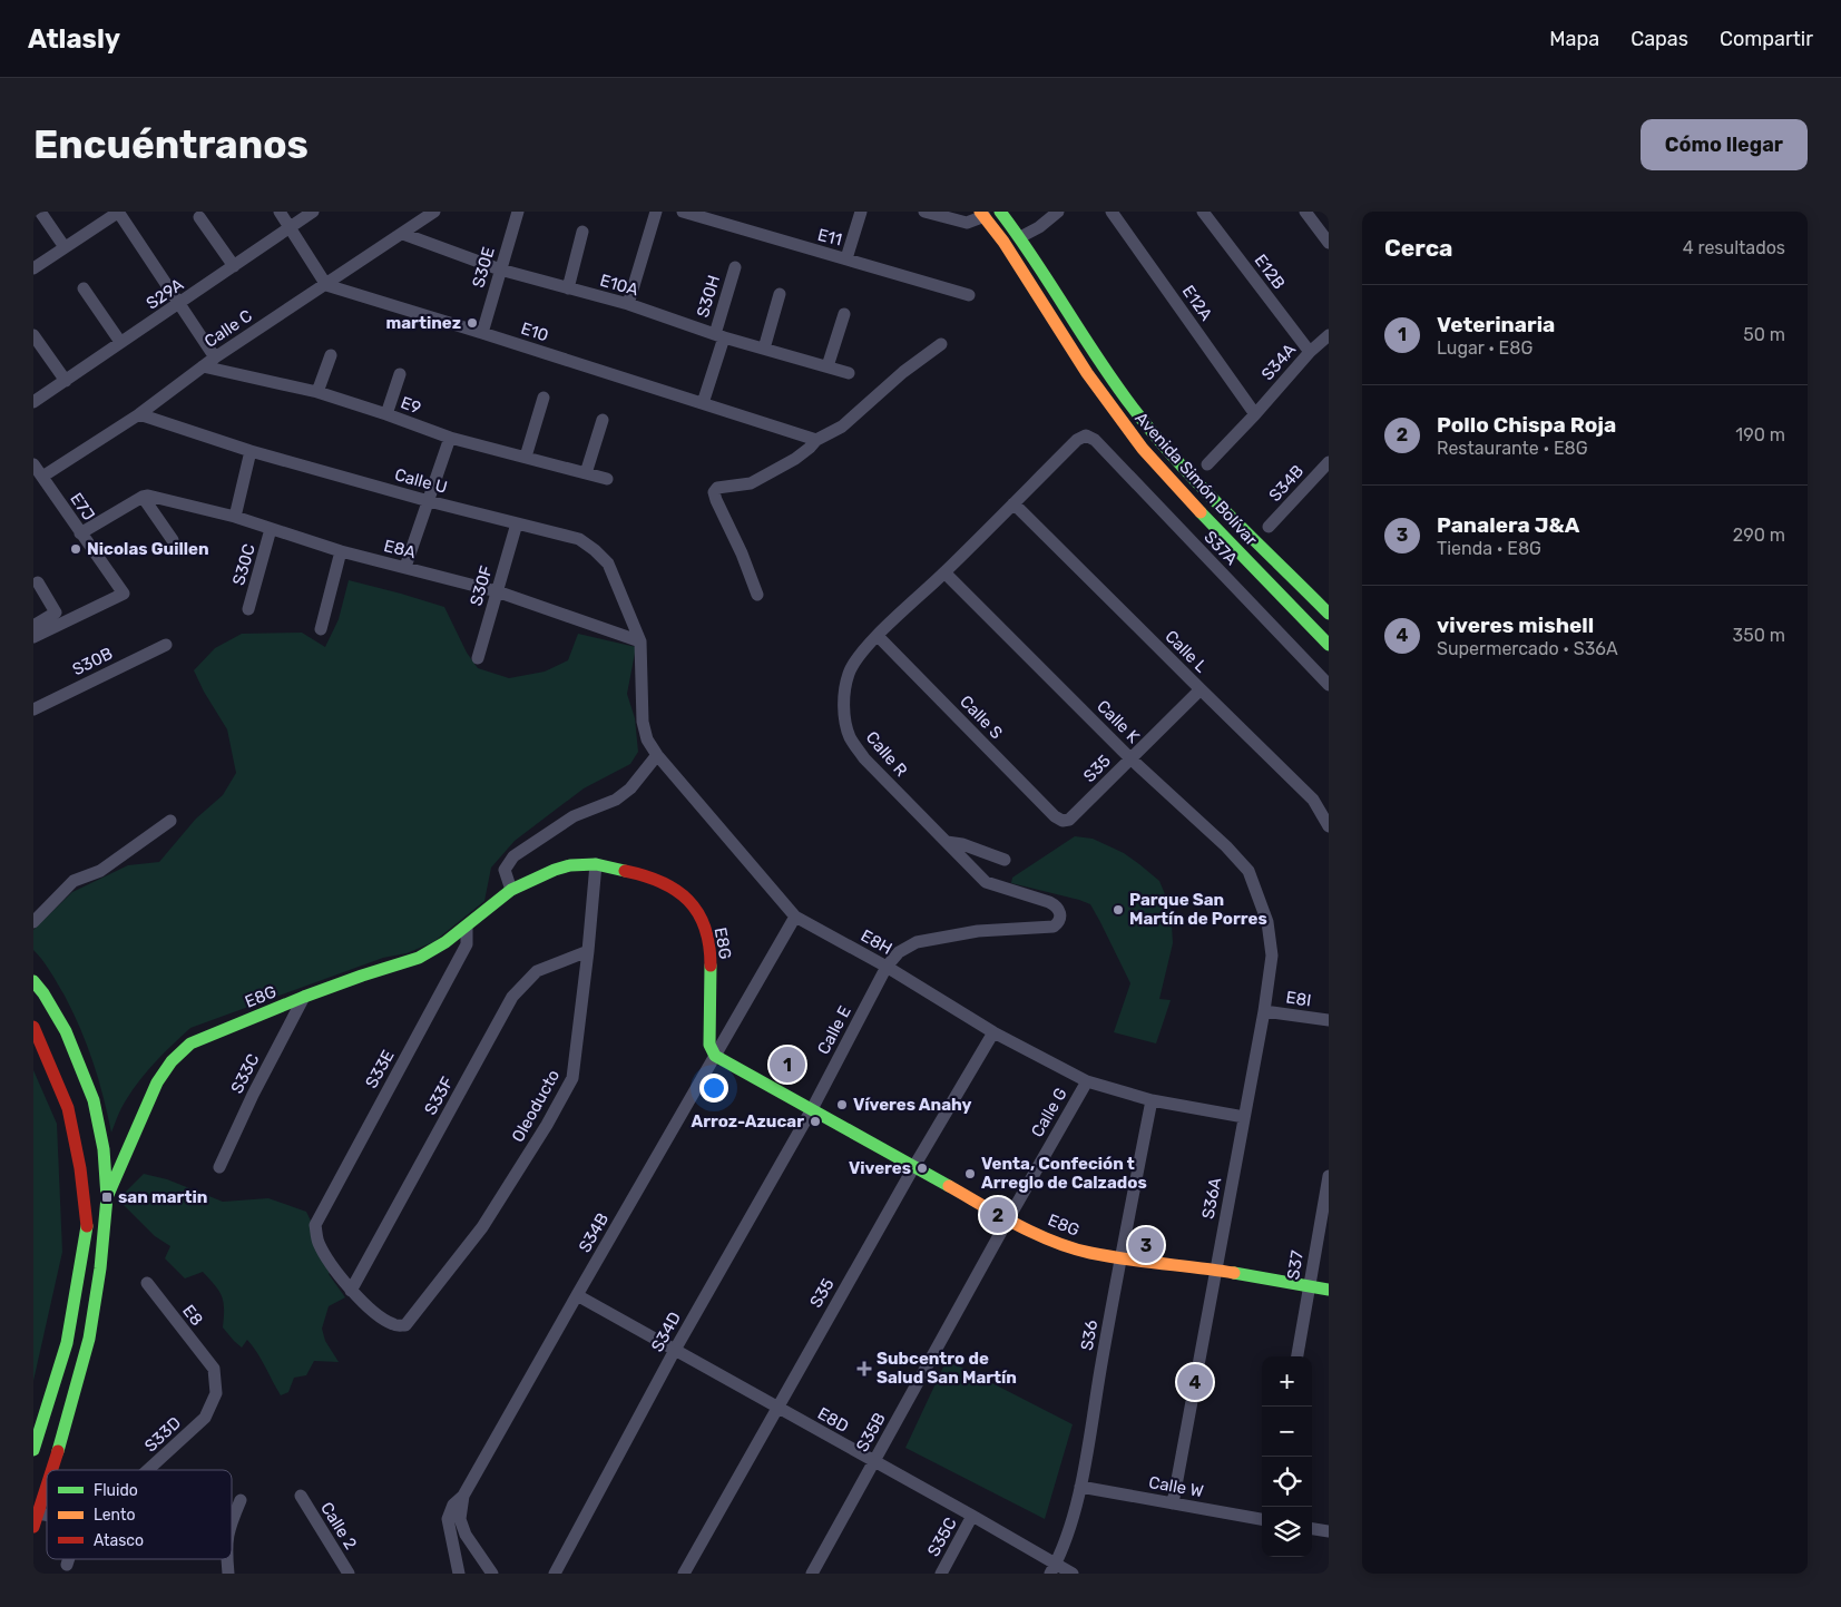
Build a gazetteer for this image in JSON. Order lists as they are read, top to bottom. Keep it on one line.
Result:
{"streets":{"main road":["Avenida Simón Bolívar","E8G"],"street":["E11","S30E","E12B","E10A","S29A","S30H","E12A","Calle C","E10","S34A","E9","Calle U","S34B","E7J","S37A","E8A","S30C","S30F","Calle L","S30B","Calle S","Calle K","Calle R","S35","E8H","E8I","Calle E","S33E","S33C","S33F","Oleoducto","Calle G","S36A","S37","E8","S34D","S36","E8D","S35B","S33D","Calle W","Calle 2","S35C"]},"crossings":[["S30E","E10A"],["S30E","E10"],["E12B","S34A"],["E10A","S30H"],["E10A","Calle C"],["S30H","E10"],["E12A","S34A"],["Calle C","E10"],["Calle C","E9"],["Calle C","Calle U"],["Calle C","E7J"],["Calle U","E8A"],["Calle U","S30F"],["Calle U","E8H"],["S34B","E8H"],["S34B","E8G"],["S34B","E8D"],["S37A","Calle R"],["E8A","S30C"],["E8A","S30F"],["E8A","E8H"],["Calle L","Calle R"],["Calle L","S35"],["Calle S","Calle R"],["Calle S","S35"],["Calle K","Calle R"],["Calle K","S35"],["Calle K","S36A"],["Calle R","E8H"],["Calle R","Calle E"],["S35","E8H"],["S35","E8G"],["S35","E8D"],["E8H","Calle E"],["E8H","Calle G"],["E8H","S36A"],["E8H","S36"],["E8G","Calle E"],["E8G","S33E"],["E8G","S33C"],["E8G","Oleoducto"],["E8G","Calle G"],["E8G","S36A"],["E8G","S37"],["E8G","S34D"],["E8G","S36"],["E8G","S35B"],["E8I","S36A"],["Calle E","S34D"],["S33E","S33F"],["S33E","Oleoducto"],["S33F","Oleoducto"],["Calle G","S35B"],["S36A","Calle W"],["E8","S33D"],["S34D","E8D"],["S36","E8D"],["S36","Calle W"],["E8D","S35B"],["E8D","S35C"]],"places":{"other":["martinez","Nicolas Guillen","Parque San Martín de Porres","Víveres Anahy","Arroz-Azucar","Viveres","Venta, Confeción t Arreglo de Calzados"],"transit":["san martin"],"health":["Subcentro de Salud San Martín"]},"legend":["Fluido","Lento","Atasco"],"page":{"header":"Atlasly","nav":["Mapa","Capas","Compartir"],"buttons":"Cómo llegar","title":"Encuéntranos","heading":["Cerca","4 resultados"],"list":[{"mark":"1","name":"Veterinaria","note":"Lugar · E8G","value":"50 m"},{"mark":"2","name":"Pollo Chispa Roja","note":"Restaurante · E8G","value":"190 m"},{"mark":"3","name":"Panalera J&A","note":"Tienda · E8G","value":"290 m"},{"mark":"4","name":"viveres mishell","note":"Supermercado · S36A","value":"350 m"}],"pins":["1","2","3","4"],"map_buttons":["+","−"]}}
